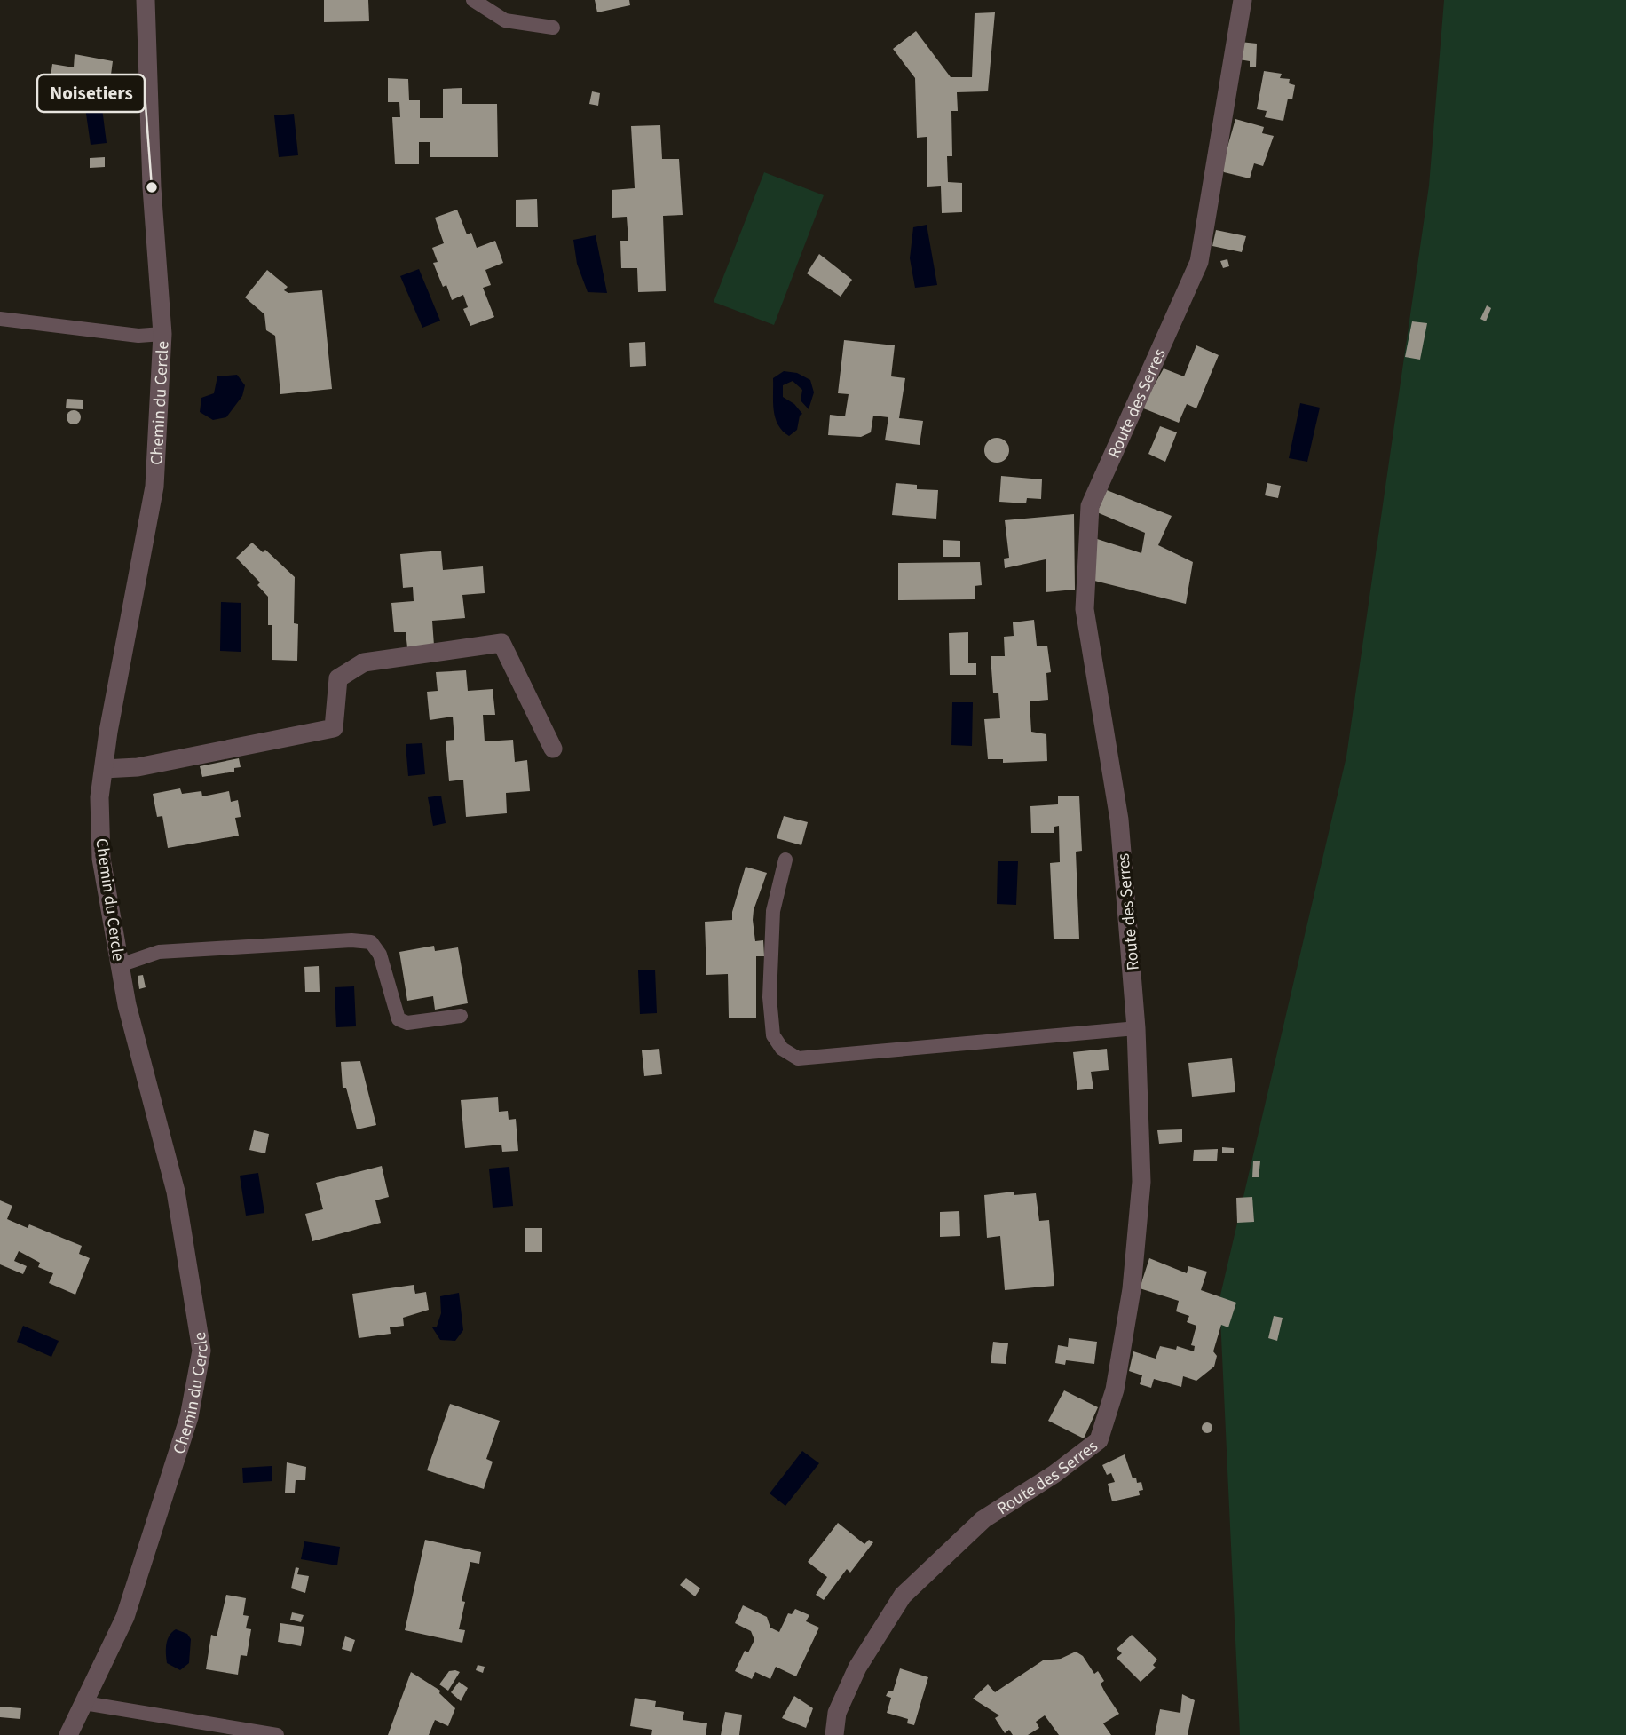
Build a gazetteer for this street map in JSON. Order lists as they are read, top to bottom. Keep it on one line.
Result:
{"streets":{"street":["Chemin du Cercle","Route des Serres"]},"places":["Noisetiers"]}
